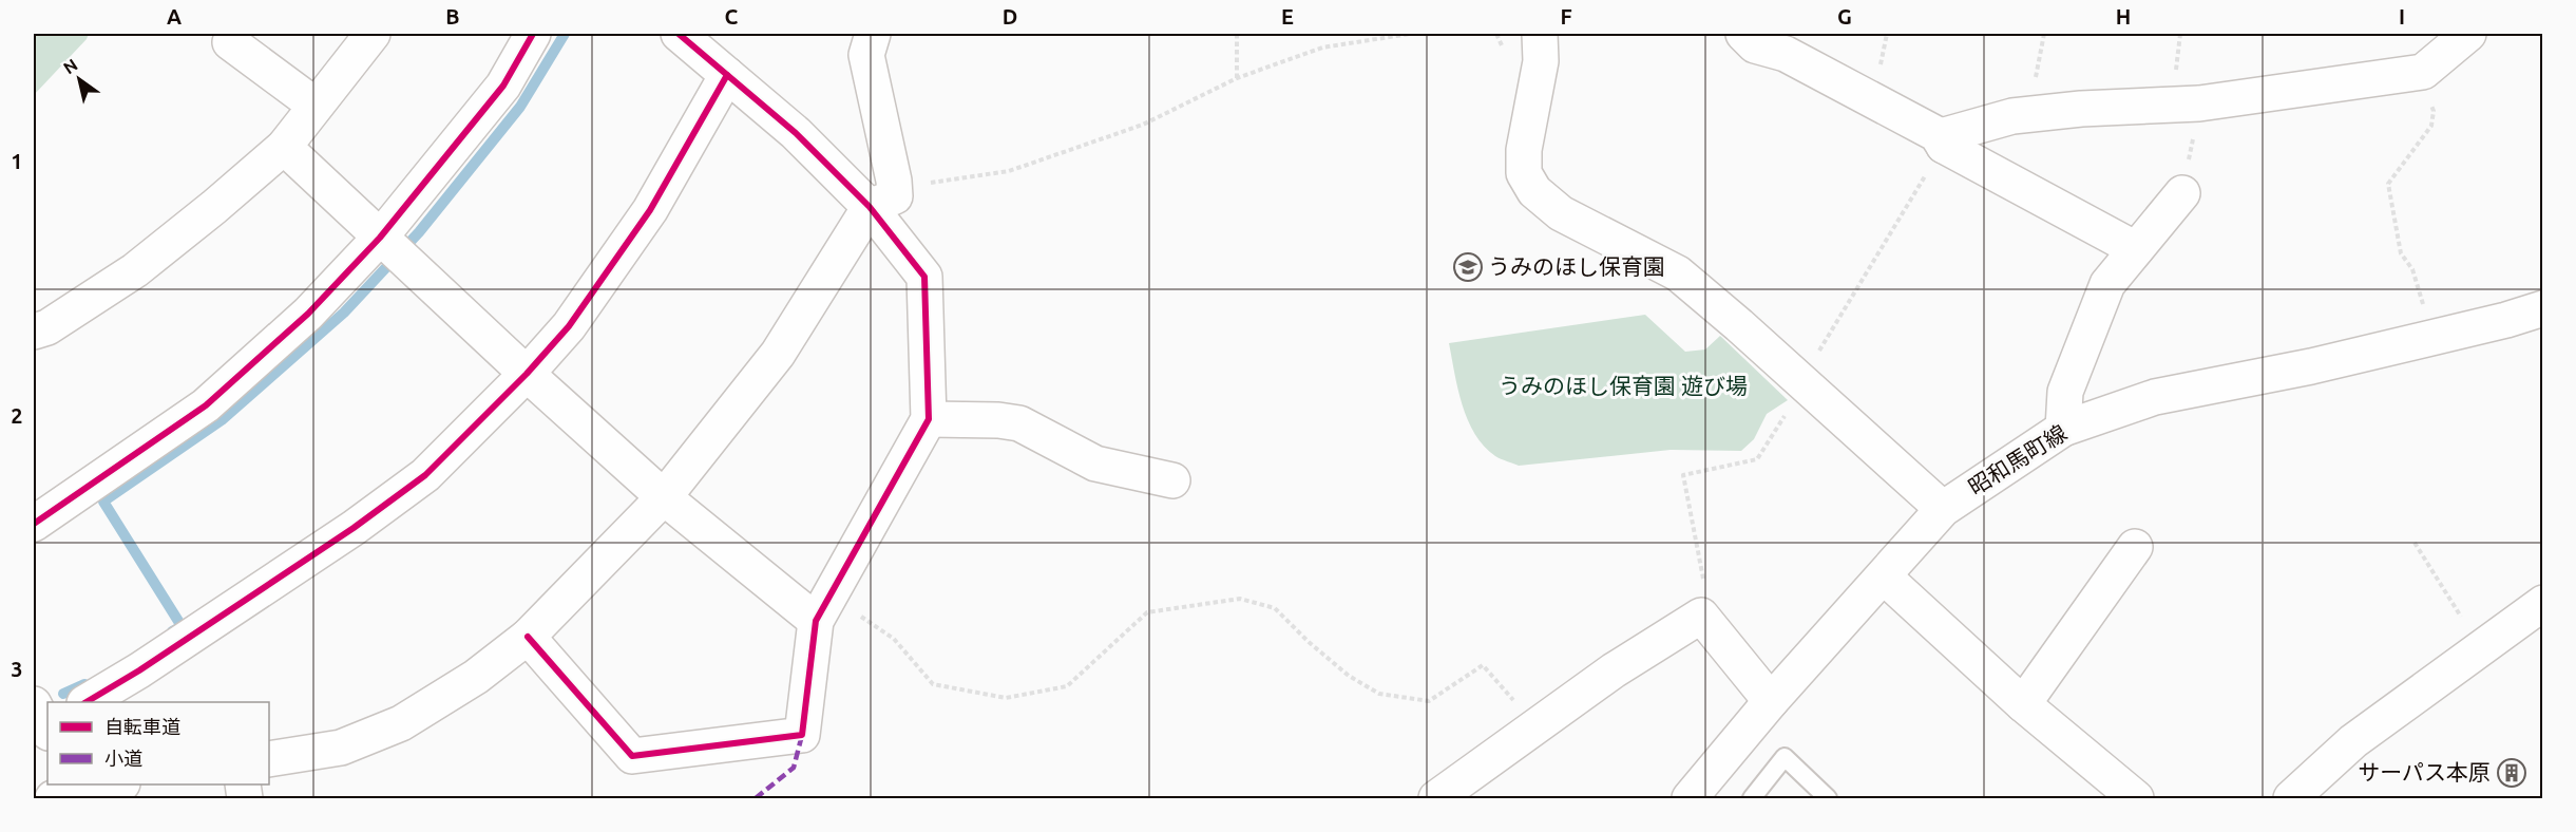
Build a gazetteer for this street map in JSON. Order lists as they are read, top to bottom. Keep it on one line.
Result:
{"streets":{"street":["昭和馬町線"]},"parks":["うみのほし保育園 遊び場"],"places":{"school or university":["うみのほし保育園"],"building":["サーパス本原"]},"legend":["自転車道","小道"],"north":"top left","grid":{"columns":["A","B","C","D","E","F","G","H","I"],"rows":["1","2","3"]}}
